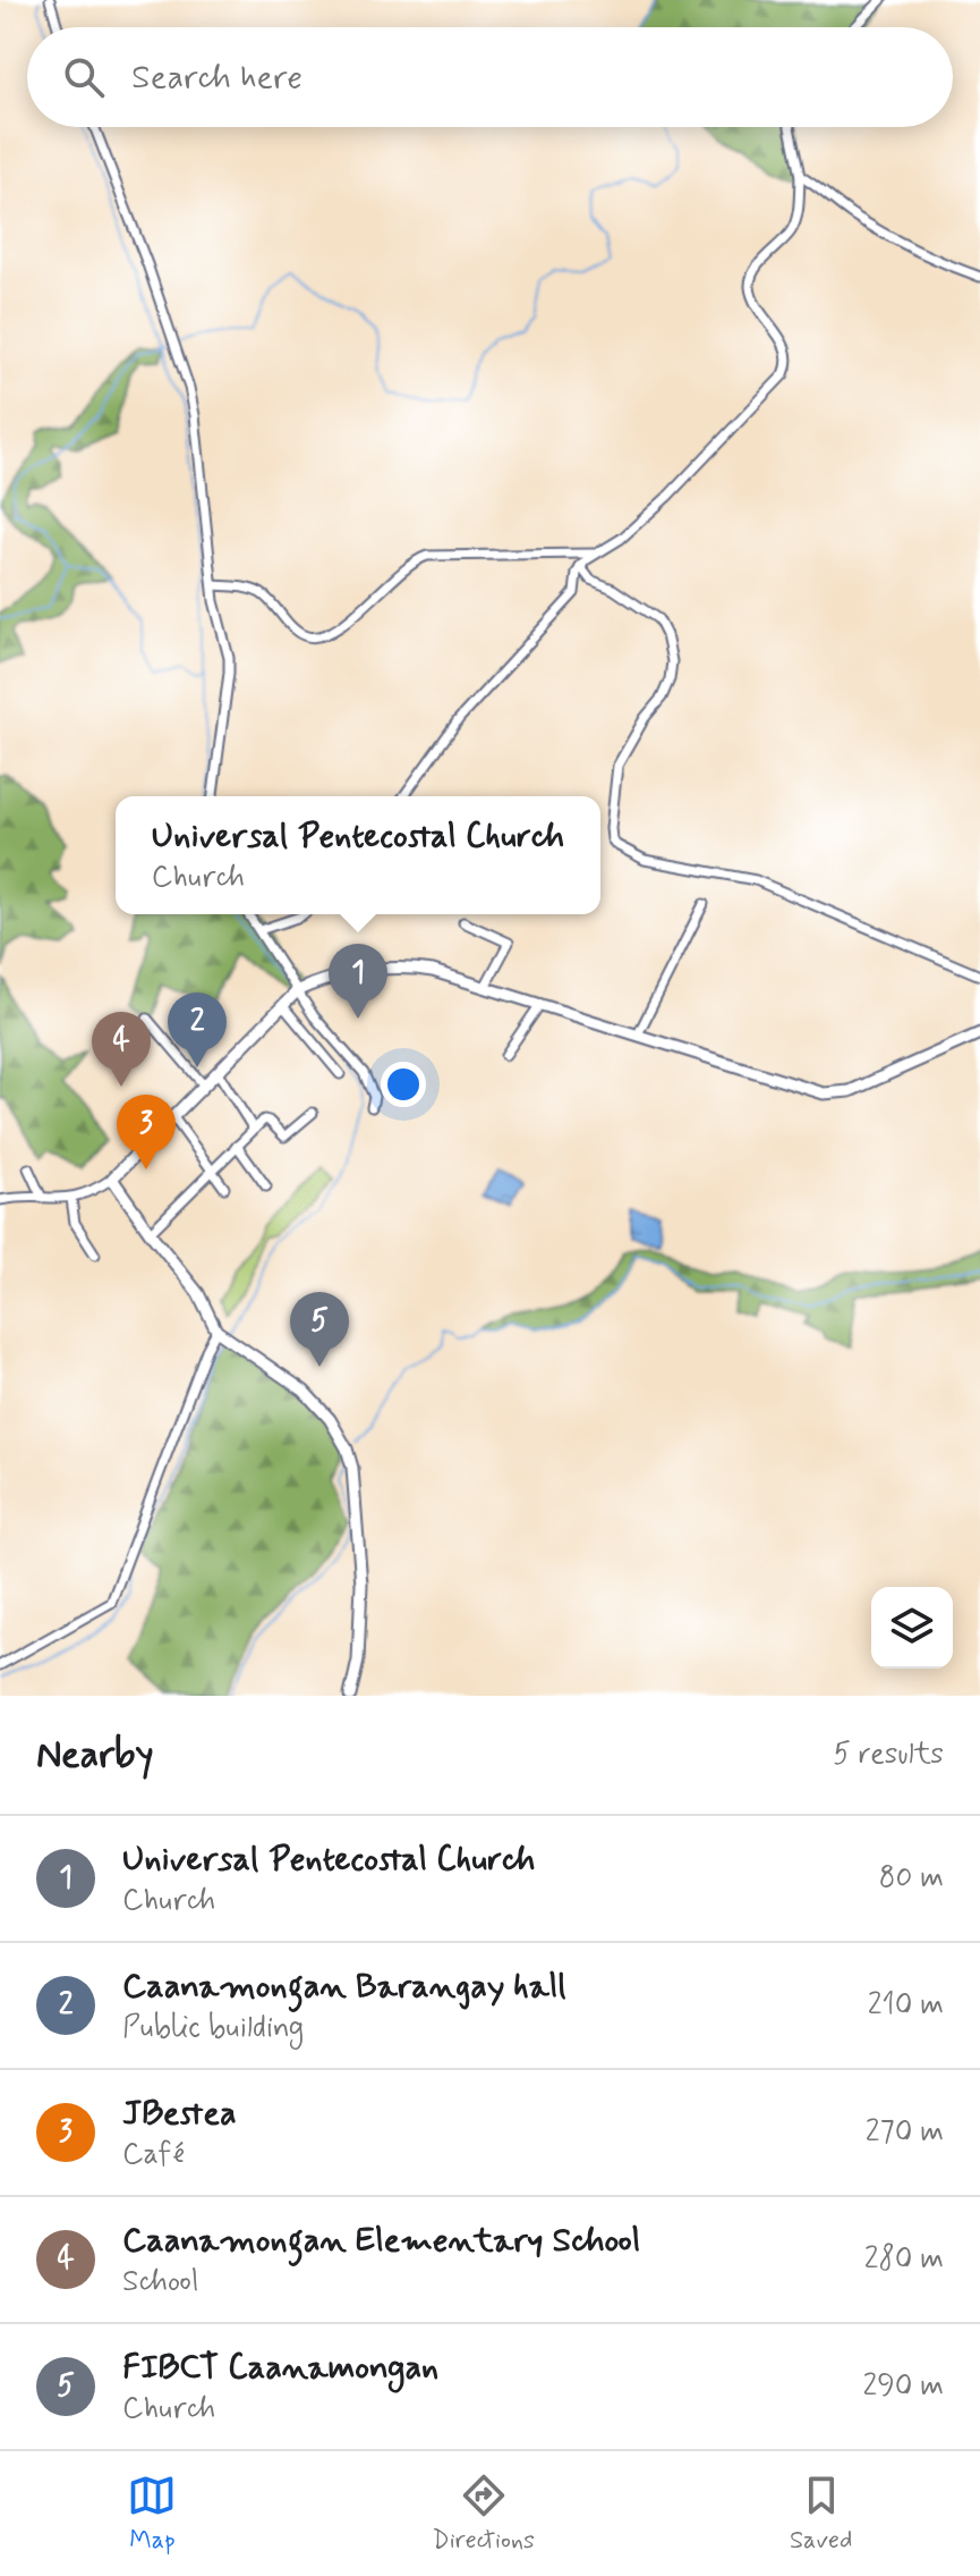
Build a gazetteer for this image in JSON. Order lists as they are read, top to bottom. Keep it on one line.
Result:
{"page":{"search":"Search here","popup":["Universal Pentecostal Church","Church"],"pins":["1","2","4","3","5"],"heading":["Nearby","5 results"],"list":[{"mark":"1","name":"Universal Pentecostal Church","note":"Church","value":"80 m"},{"mark":"2","name":"Caanamongan Barangay hall","note":"Public building","value":"210 m"},{"mark":"3","name":"JBestea","note":"Café","value":"270 m"},{"mark":"4","name":"Caanamongan Elementary School","note":"School","value":"280 m"},{"mark":"5","name":"FIBCT Caanamongan","note":"Church","value":"290 m"}],"nav":["Map","Directions","Saved"]}}
